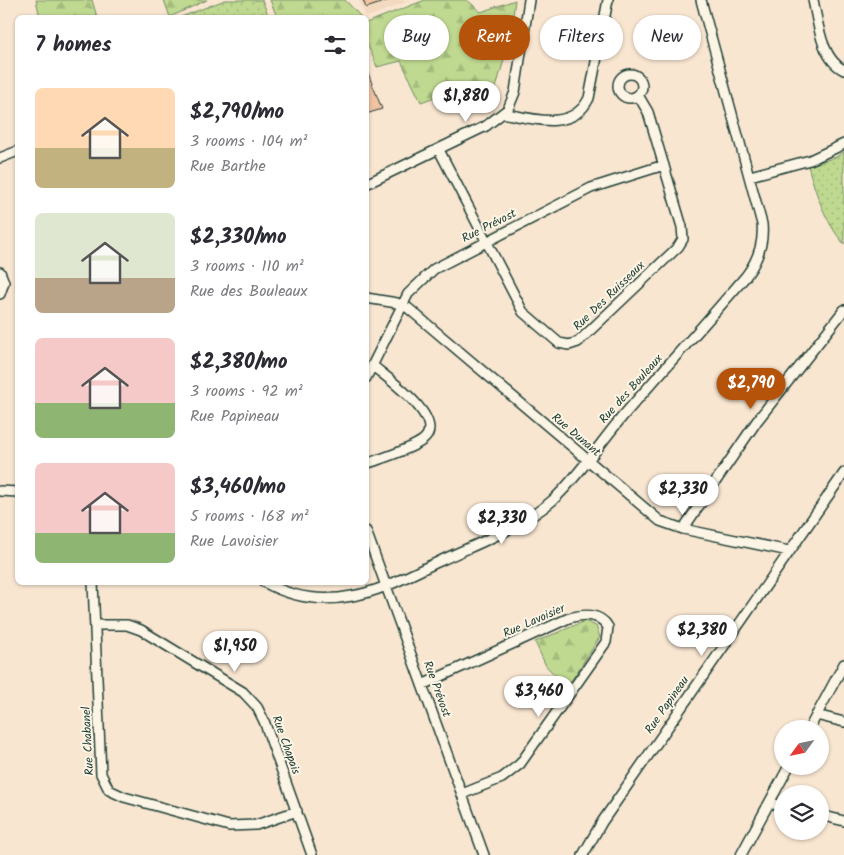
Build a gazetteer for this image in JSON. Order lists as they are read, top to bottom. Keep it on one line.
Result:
{"streets":{"street":["Rue Prévost","Rue Des Ruisseaux","Rue des Bouleaux","Rue Dunant","Rue Lavoisier","Rue Papineau","Rue Chabanel","Rue Chapais"]},"crossings":[["Rue Prévost","Rue Des Ruisseaux"],["Rue Prévost","Rue des Bouleaux"],["Rue Prévost","Rue Dunant"],["Rue Prévost","Rue Lavoisier"],["Rue des Bouleaux","Rue Dunant"],["Rue Dunant","Rue Papineau"],["Rue Chabanel","Rue Chapais"]],"north":"bottom left","page":{"chip":["Buy","Rent","Filters","New"],"heading":"7 homes","list":[{"name":"$2,790/mo","note":"3 rooms · 104 m² · Rue Barthe"},{"name":"$2,330/mo","note":"3 rooms · 110 m² · Rue des Bouleaux"},{"name":"$2,380/mo","note":"3 rooms · 92 m² · Rue Papineau"},{"name":"$3,460/mo","note":"5 rooms · 168 m² · Rue Lavoisier"}],"price":["$1,880","$2,790","$2,330","$2,330","$2,380","$1,950","$3,460"]}}
